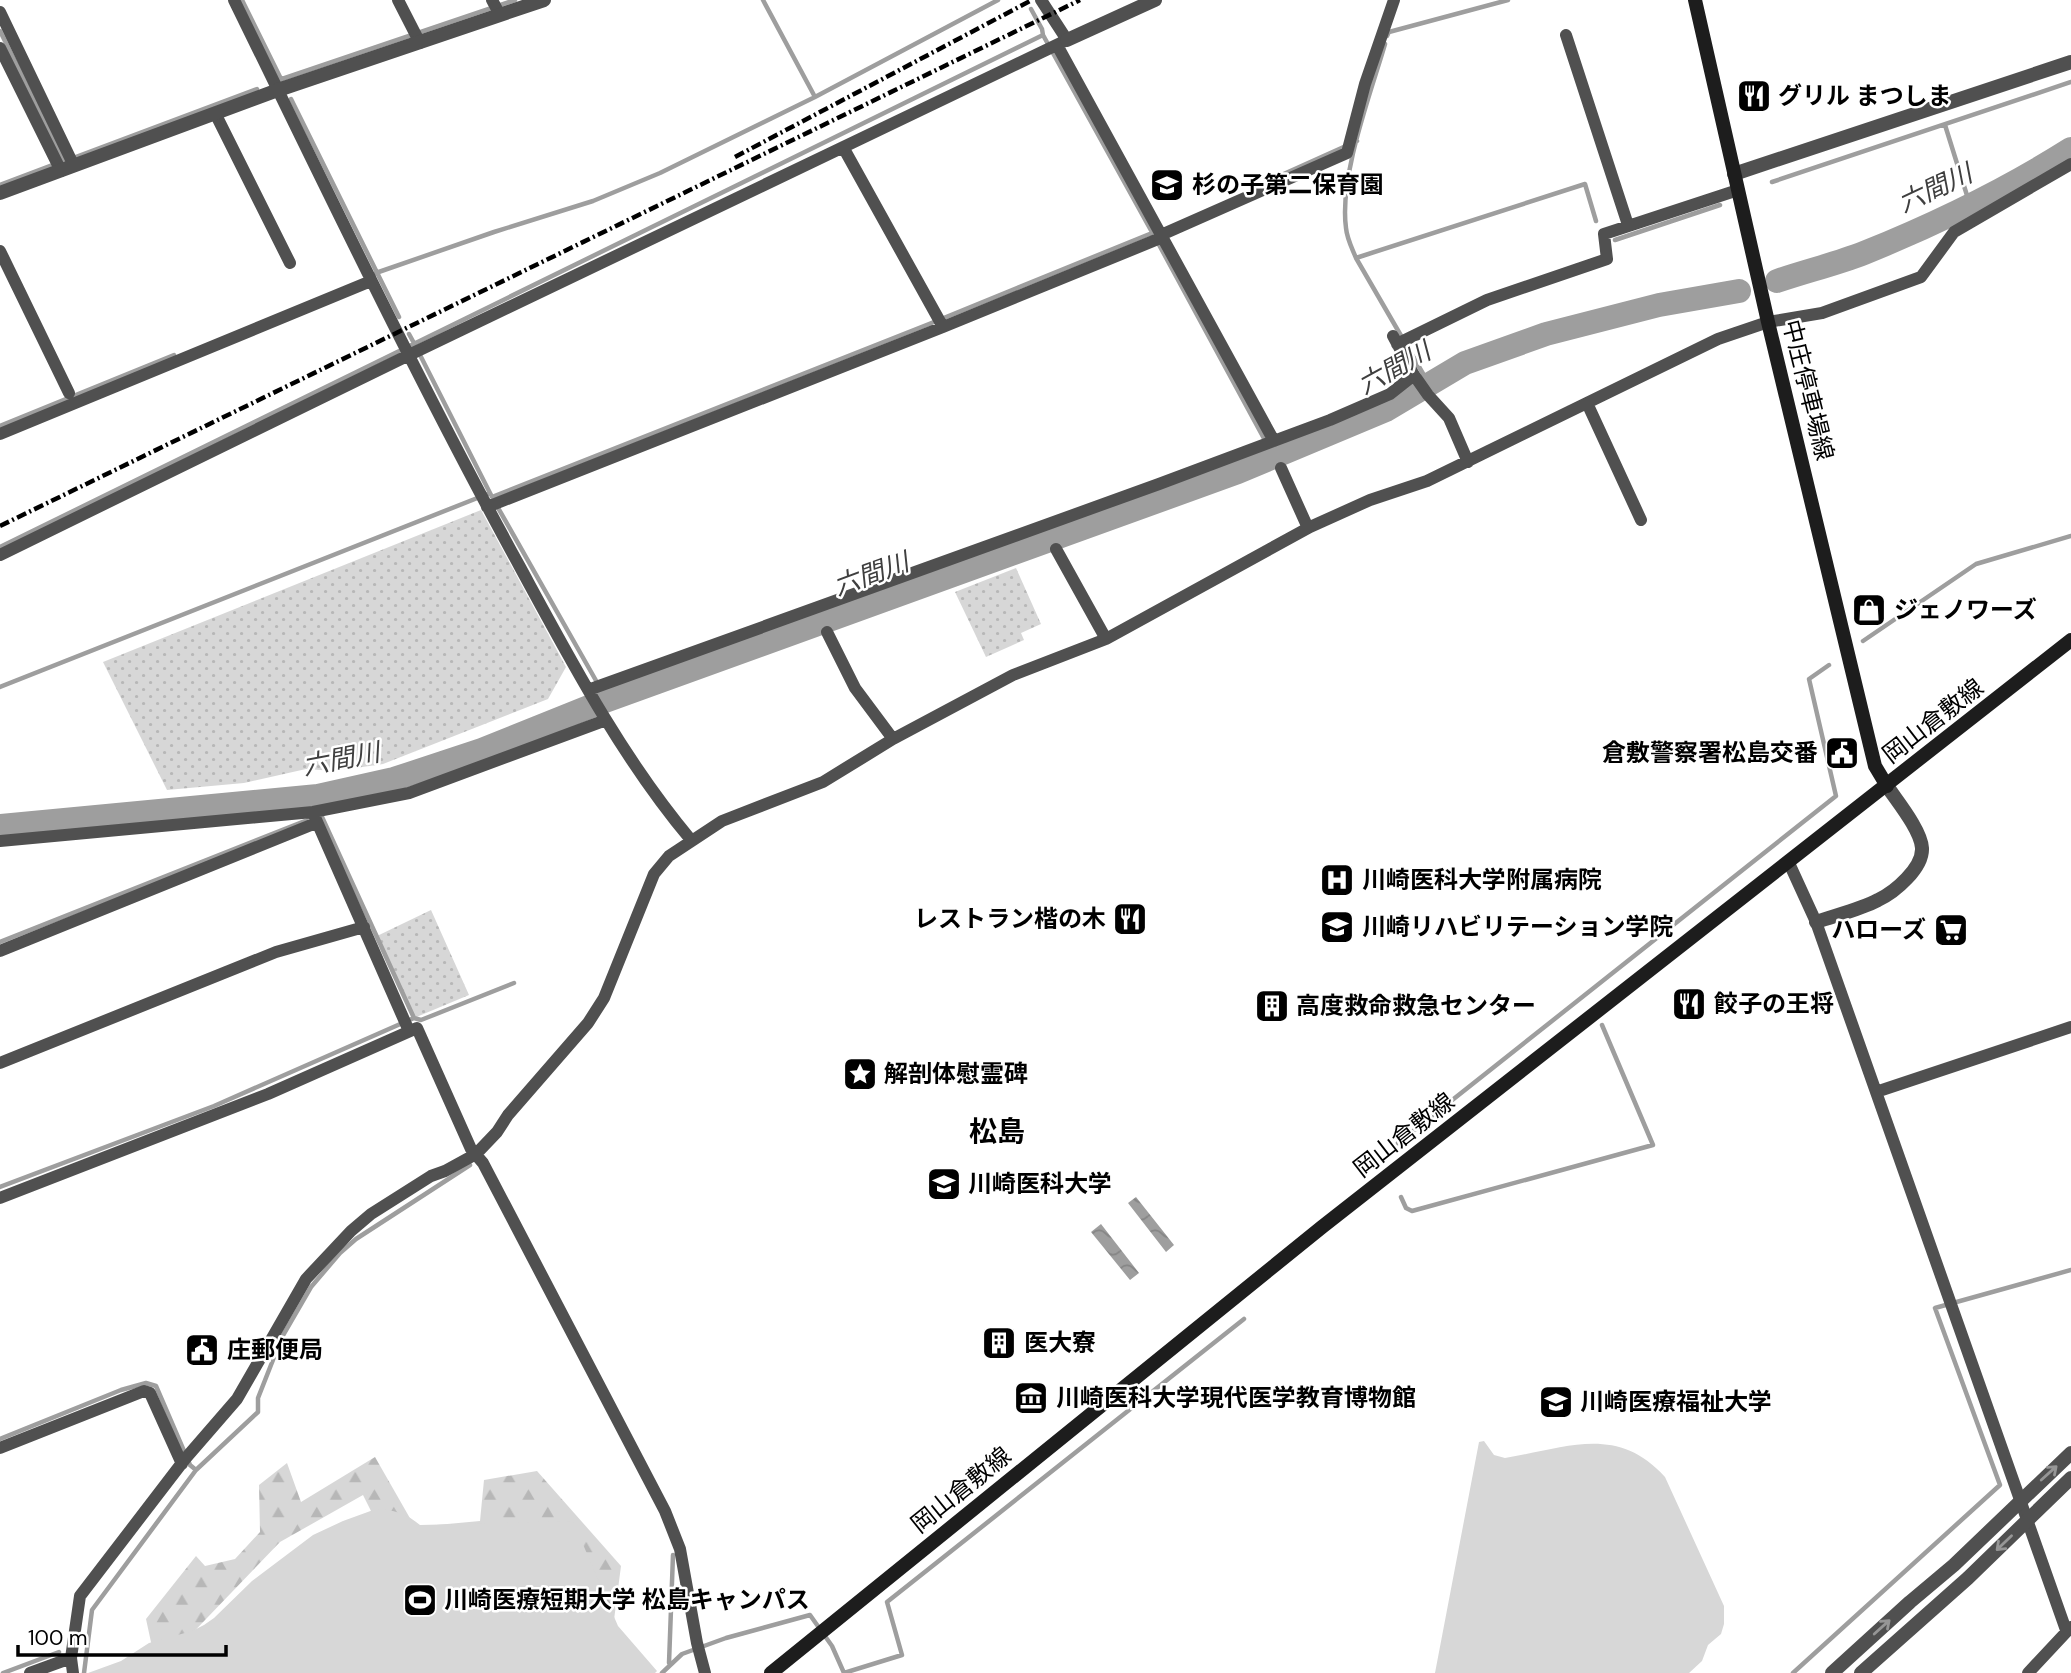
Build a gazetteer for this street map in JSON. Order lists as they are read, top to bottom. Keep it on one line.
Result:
{"streets":{"main road":["中庄停車場線","岡山倉敷線"]},"crossings":[["中庄停車場線","岡山倉敷線"]],"districts":["松島"],"water":["六間川"],"places":{"restaurant":["グリル まつしま","レストラン楷の木","餃子の王将"],"school or university":["杉の子第二保育園","川崎リハビリテーション学院","川崎医科大学","川崎医療福祉大学"],"shop":["ジェノワーズ"],"public building":["倉敷警察署松島交番","庄郵便局"],"hospital":["川崎医科大学附属病院"],"supermarket":["ハローズ"],"building":["高度救命救急センター","医大寮"],"place":["解剖体慰霊碑"],"museum":["川崎医科大学現代医学教育博物館"],"sports":["川崎医療短期大学 松島キャンパス"]},"scale_bar":"100 m"}
